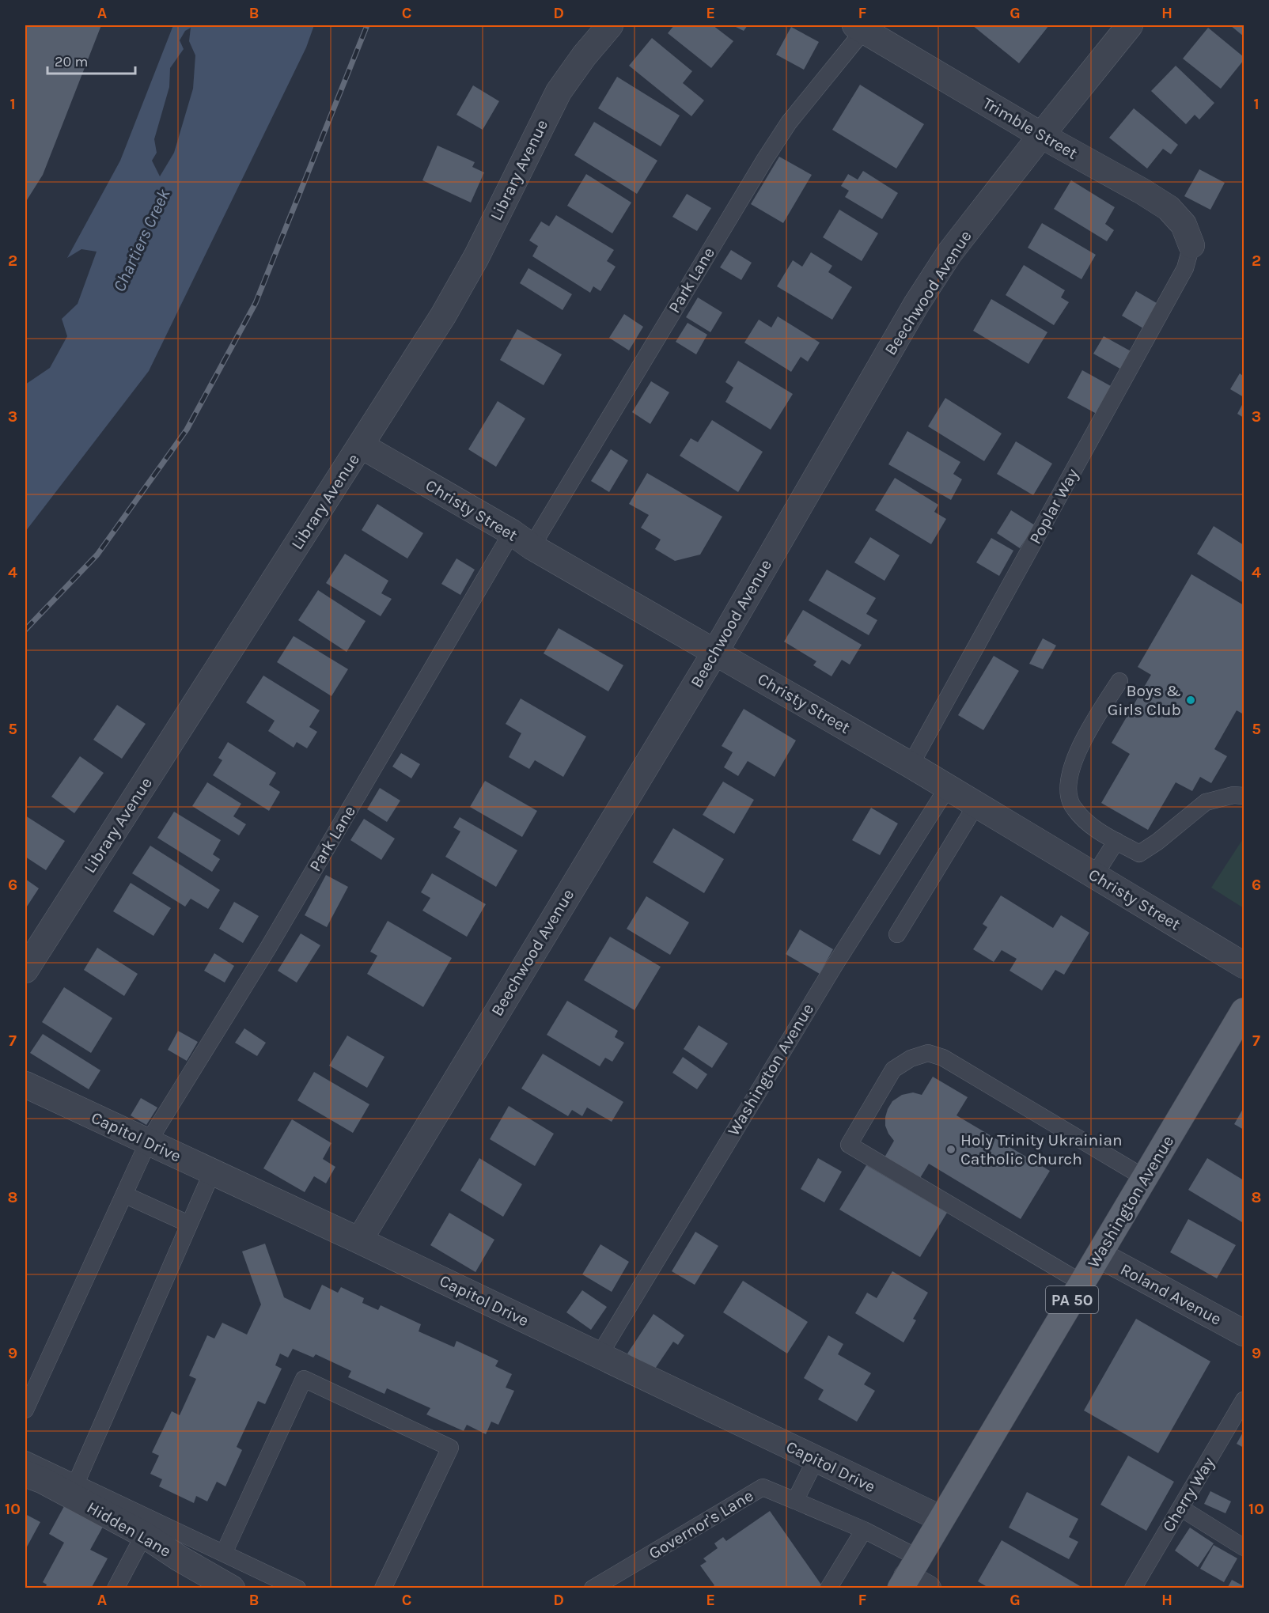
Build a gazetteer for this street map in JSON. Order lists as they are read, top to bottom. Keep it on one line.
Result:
{"streets":{"main road":["Washington Avenue","PA 50"],"street":["Trimble Street","Library Avenue","Beechwood Avenue","Christy Street","Capitol Drive","Roland Avenue","Hidden Lane"],"lane":["Park Lane","Poplar Way","Cherry Way","Governor's Lane"]},"crossings":[["Trimble Street","Park Lane"],["Trimble Street","Beechwood Avenue"],["Trimble Street","Poplar Way"],["Library Avenue","Christy Street"],["Park Lane","Christy Street"],["Park Lane","Capitol Drive"],["Beechwood Avenue","Christy Street"],["Beechwood Avenue","Capitol Drive"],["Poplar Way","Christy Street"],["Christy Street","Washington Avenue"],["Washington Avenue","Capitol Drive"],["Washington Avenue","Roland Avenue"]],"water":["Chartiers Creek"],"places":["Boys & Girls Club","Holy Trinity Ukrainian Catholic Church"],"scale_bar":"20 m","grid":{"columns":["A","B","C","D","E","F","G","H"],"rows":["1","2","3","4","5","6","7","8","9","10"]}}
